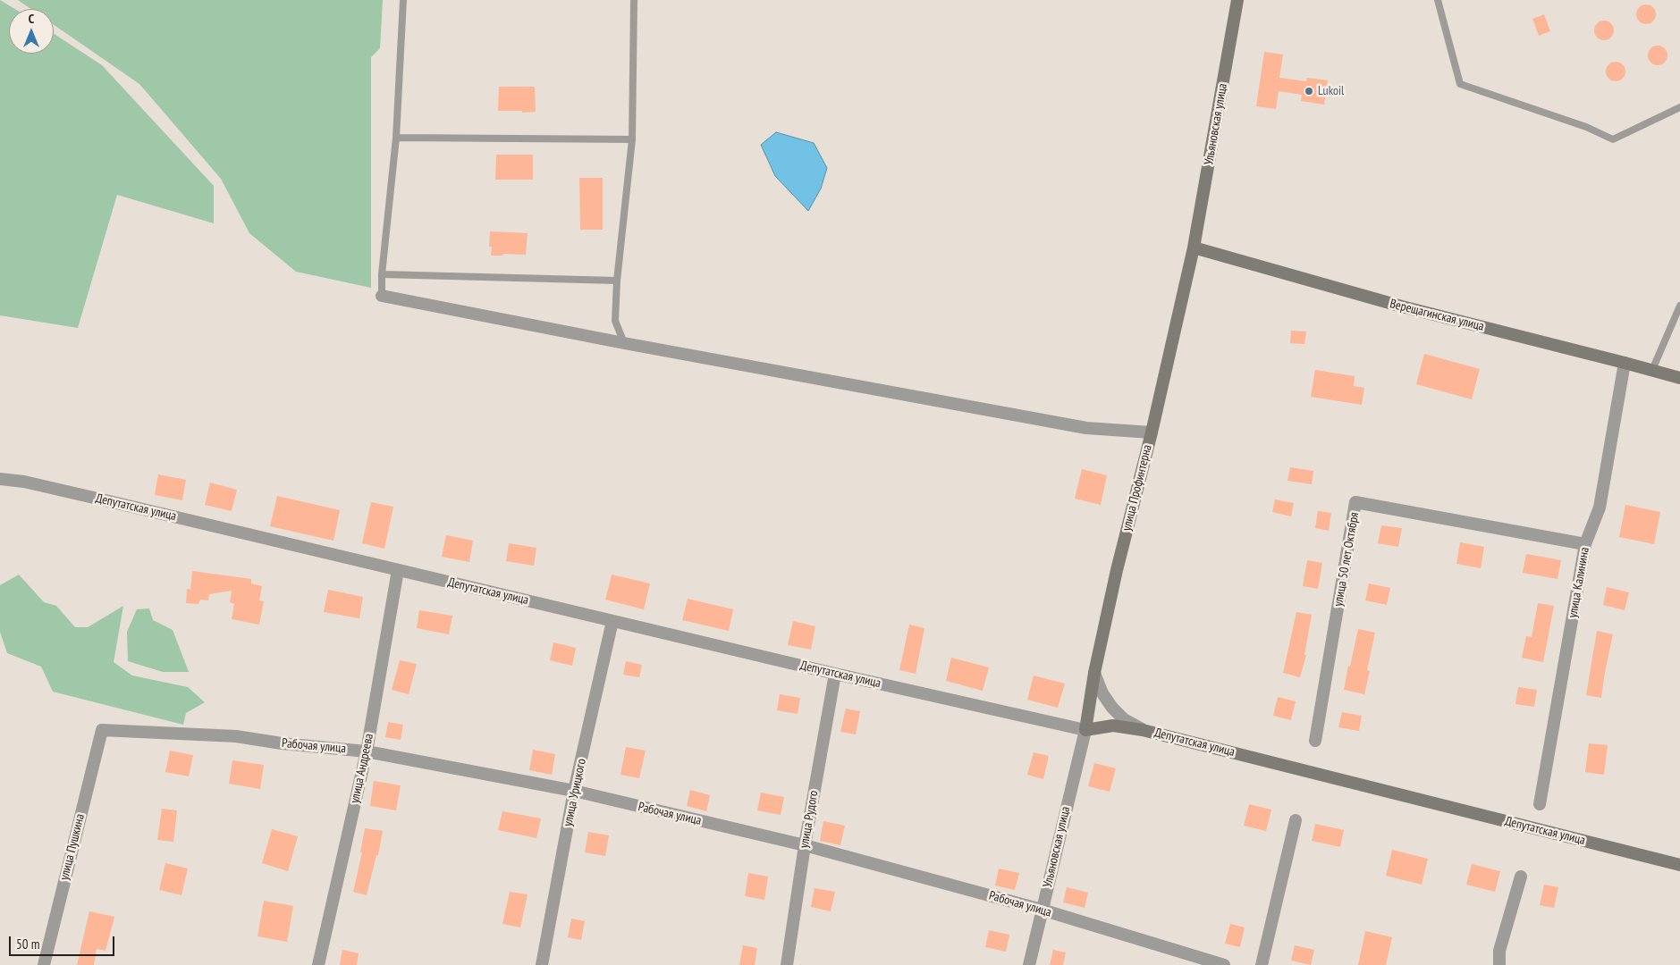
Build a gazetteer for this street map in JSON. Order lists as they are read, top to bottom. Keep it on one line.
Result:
{"streets":{"main road":["Ульяновская улица","Верещагинская улица","улица Профинтерна","Депутатская улица"],"street":["улица 50 лет Октября","улица Калинина","Рабочая улица","улица Андреева","улица Урицкого","улица Рудого","улица Пушкина"]},"crossings":[["Ульяновская улица","Верещагинская улица"],["Ульяновская улица","улица Профинтерна"],["Ульяновская улица","Депутатская улица"],["Ульяновская улица","Рабочая улица"],["Верещагинская улица","улица Профинтерна"],["Верещагинская улица","улица Калинина"],["улица Профинтерна","Депутатская улица"],["Депутатская улица","улица Андреева"],["Депутатская улица","улица Урицкого"],["Депутатская улица","улица Рудого"],["улица 50 лет Октября","улица Калинина"],["Рабочая улица","улица Андреева"],["Рабочая улица","улица Урицкого"],["Рабочая улица","улица Рудого"],["Рабочая улица","улица Пушкина"]],"places":["Lukoil"],"scale_bar":"50 m","north":"top"}
